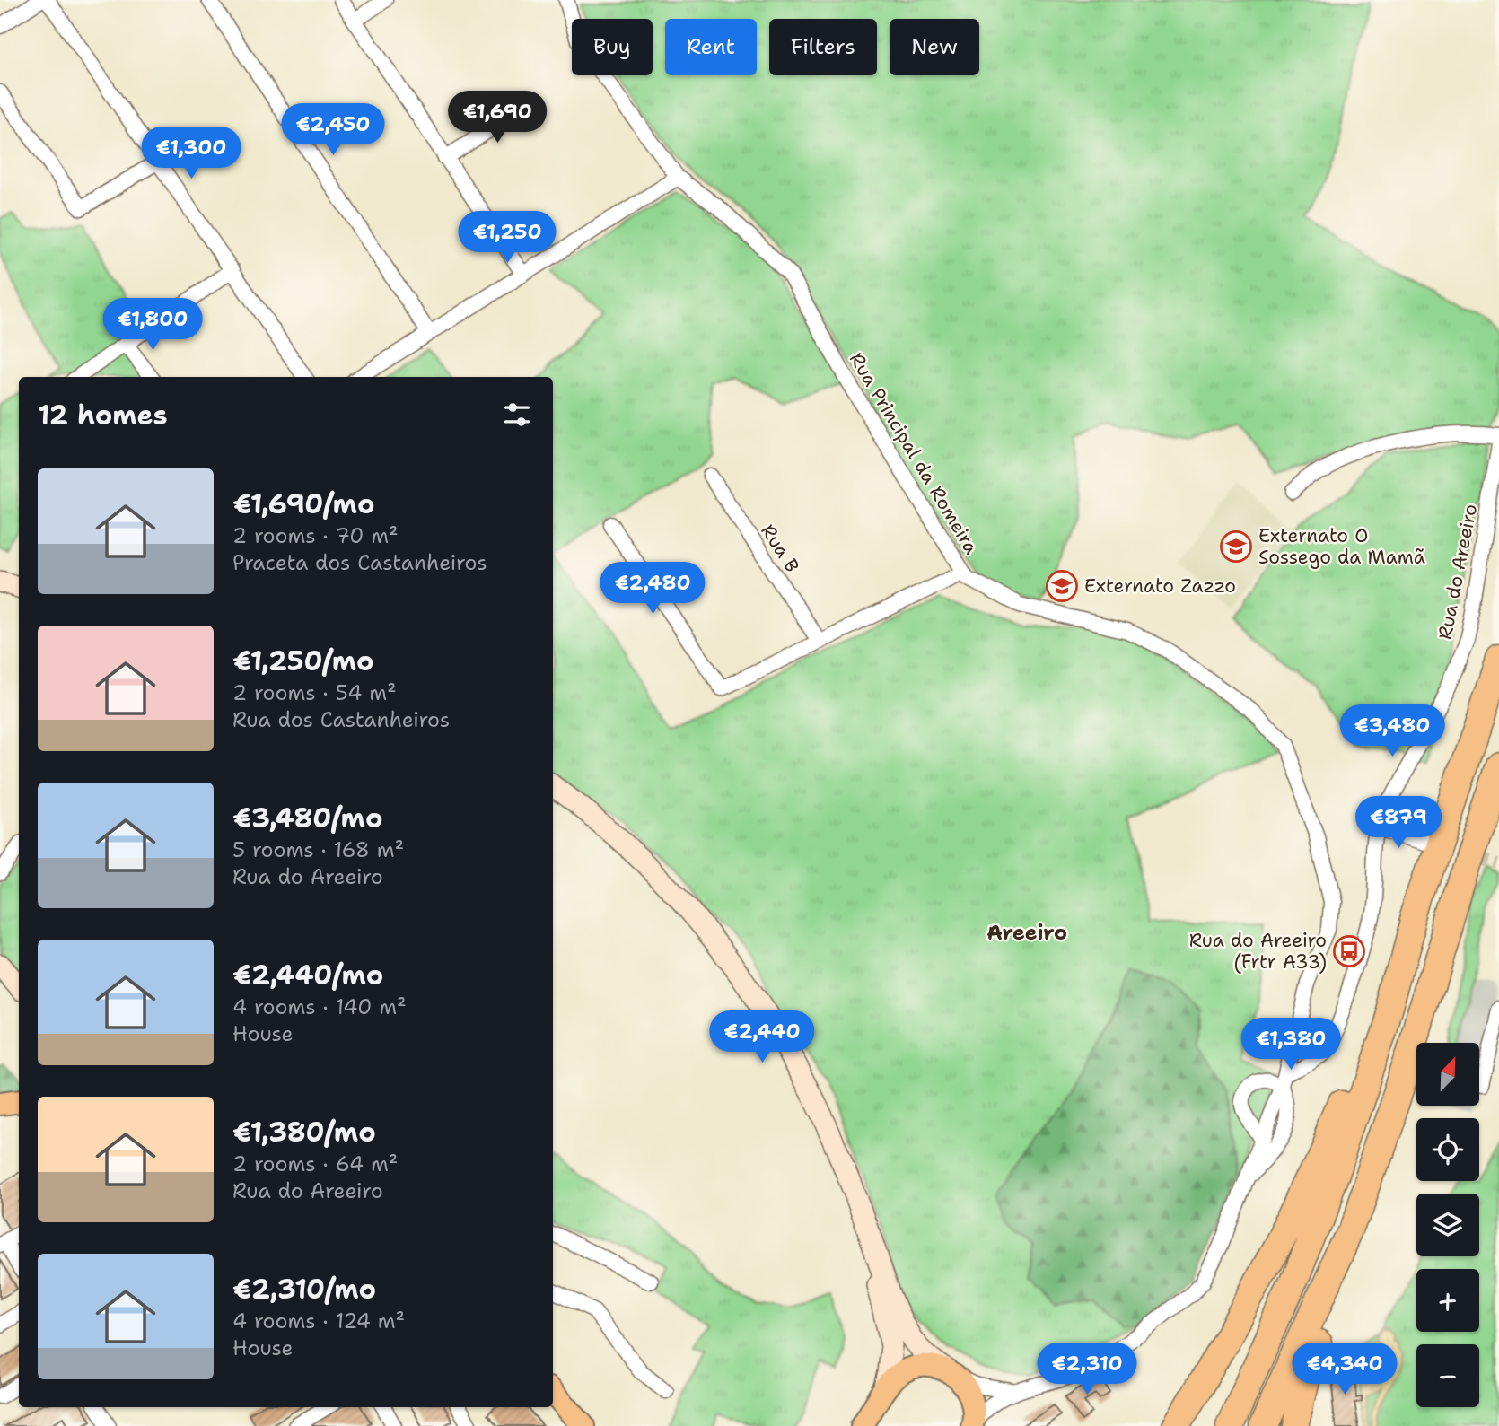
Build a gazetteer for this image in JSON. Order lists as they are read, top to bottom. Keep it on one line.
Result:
{"streets":{"street":["Rua Principal da Romeira","Rua B","Rua do Areeiro"]},"crossings":[["Rua Principal da Romeira","Rua do Areeiro"]],"districts":["Areeiro"],"places":{"school or university":["Externato O Sossego da Mamã","Externato Zazzo"],"bus stop":["Rua do Areeiro (Frtr A33)"]},"north":"top right","page":{"chip":["Buy","Rent","Filters","New"],"price":["€1,690","€2,450","€1,300","€1,250","€1,800","€2,480","€3,480","€879","€2,440","€1,380","€2,310","€4,340"],"heading":"12 homes","list":[{"name":"€1,690/mo","note":"2 rooms · 70 m² · Praceta dos Castanheiros"},{"name":"€1,250/mo","note":"2 rooms · 54 m² · Rua dos Castanheiros"},{"name":"€3,480/mo","note":"5 rooms · 168 m² · Rua do Areeiro"},{"name":"€2,440/mo","note":"4 rooms · 140 m² · House"},{"name":"€1,380/mo","note":"2 rooms · 64 m² · Rua do Areeiro"},{"name":"€2,310/mo","note":"4 rooms · 124 m² · House"}],"map_buttons":["+","−"]}}
